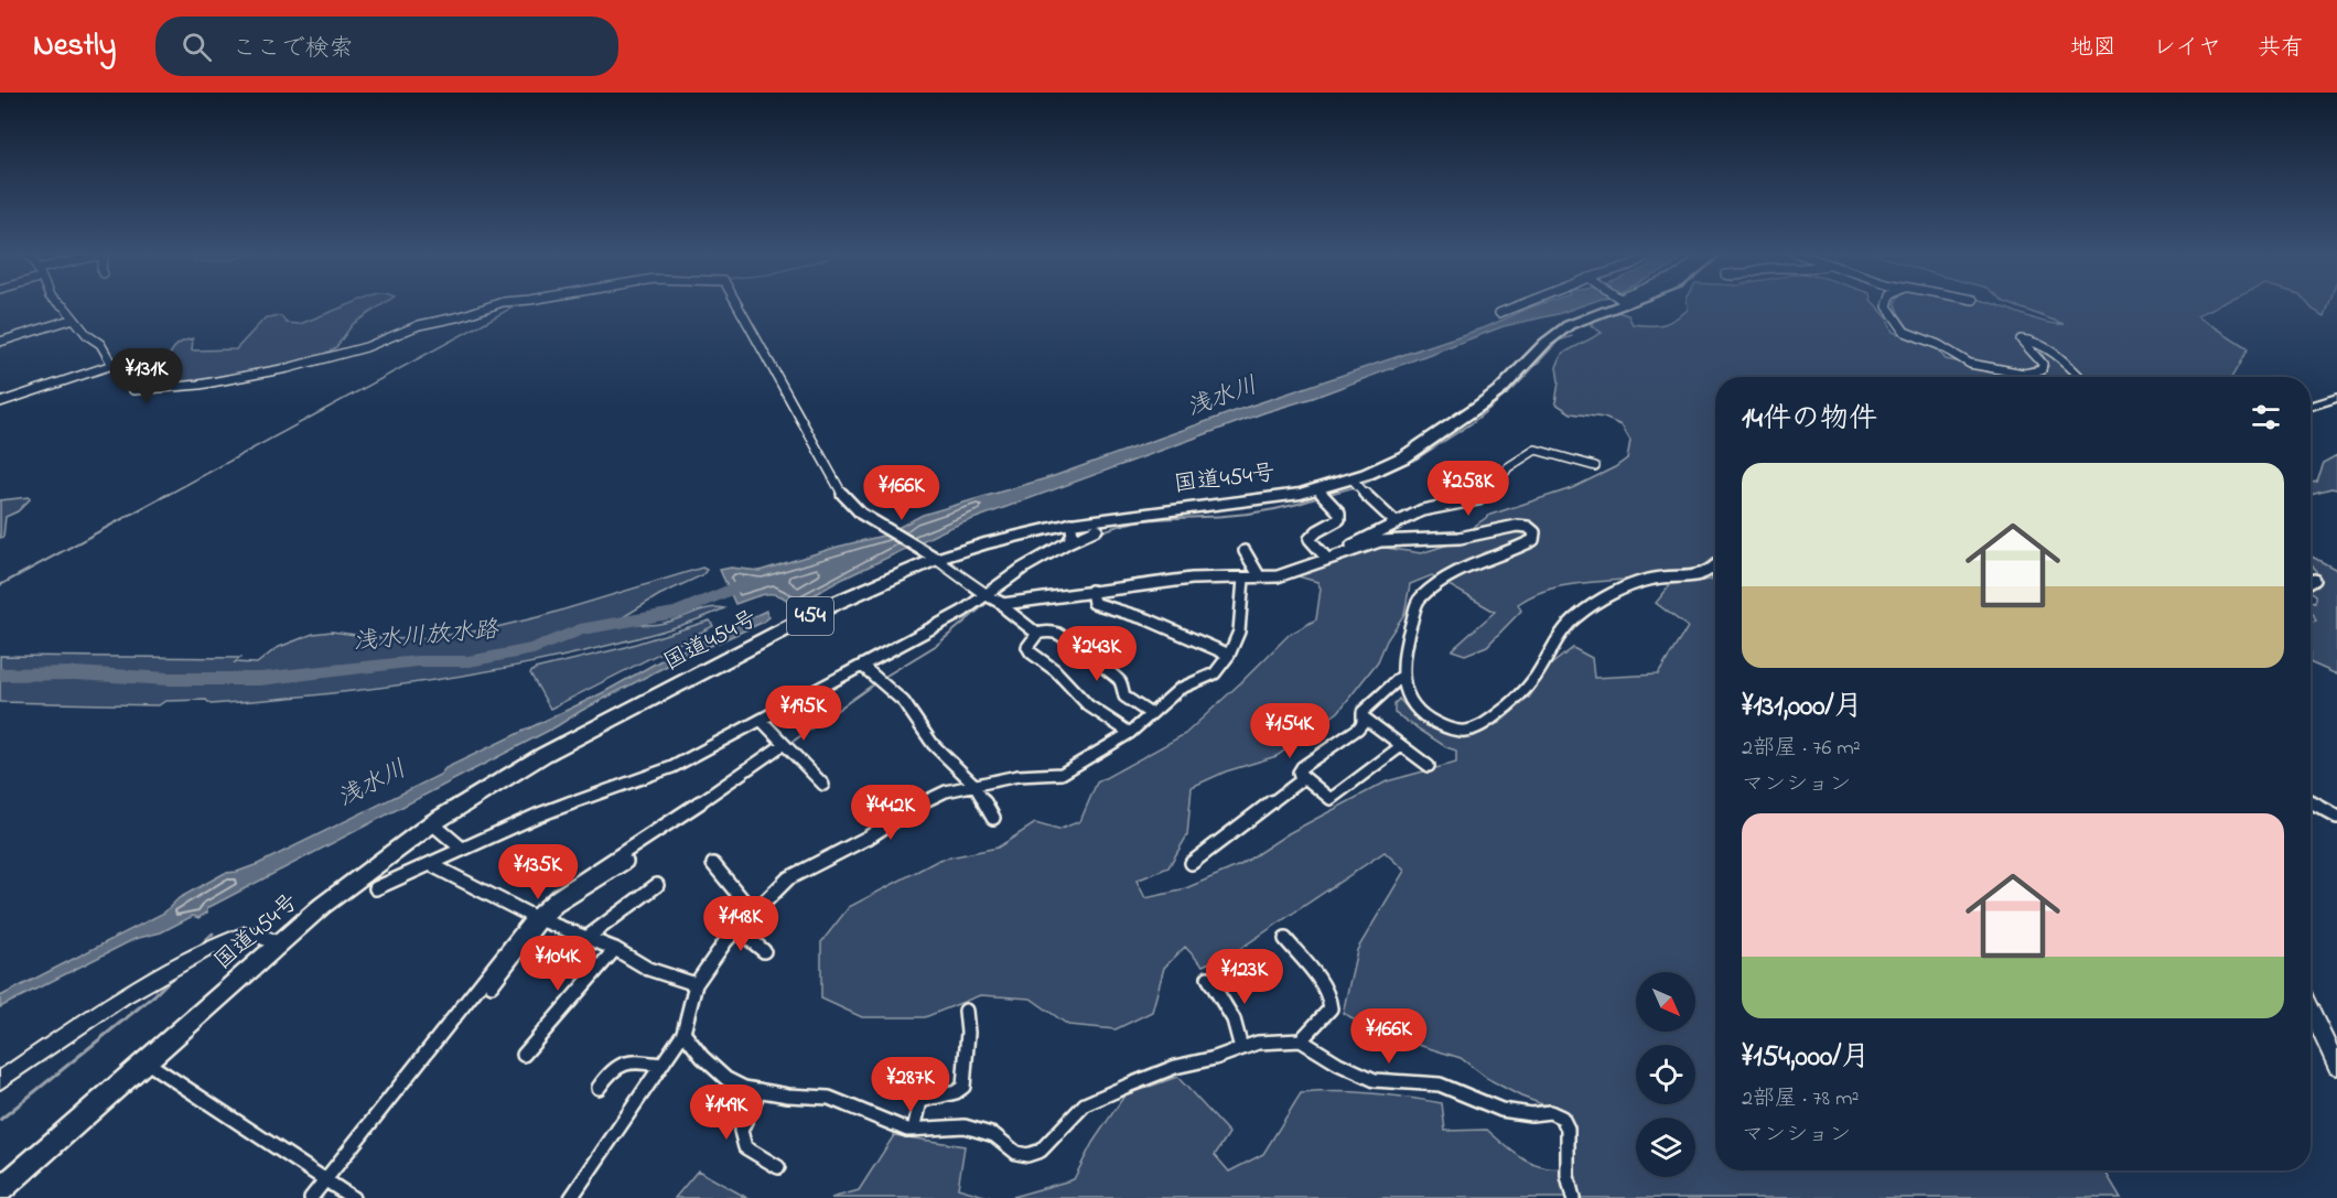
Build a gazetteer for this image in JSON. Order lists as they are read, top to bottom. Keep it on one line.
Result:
{"streets":{"highway":["国道454号","454"]},"water":["浅水川","浅水川放水路"],"north":"bottom right","page":{"header":"Nestly","search":"ここで検索","nav":["地図","レイヤ","共有"],"price":["¥131K","¥258K","¥166K","¥243K","¥195K","¥154K","¥442K","¥135K","¥148K","¥104K","¥123K","¥166K","¥287K","¥149K"],"heading":"14件の物件","list":[{"name":"¥131,000/月","note":"2部屋 · 76 m² · マンション"},{"name":"¥154,000/月","note":"2部屋 · 78 m² · マンション"}]}}
